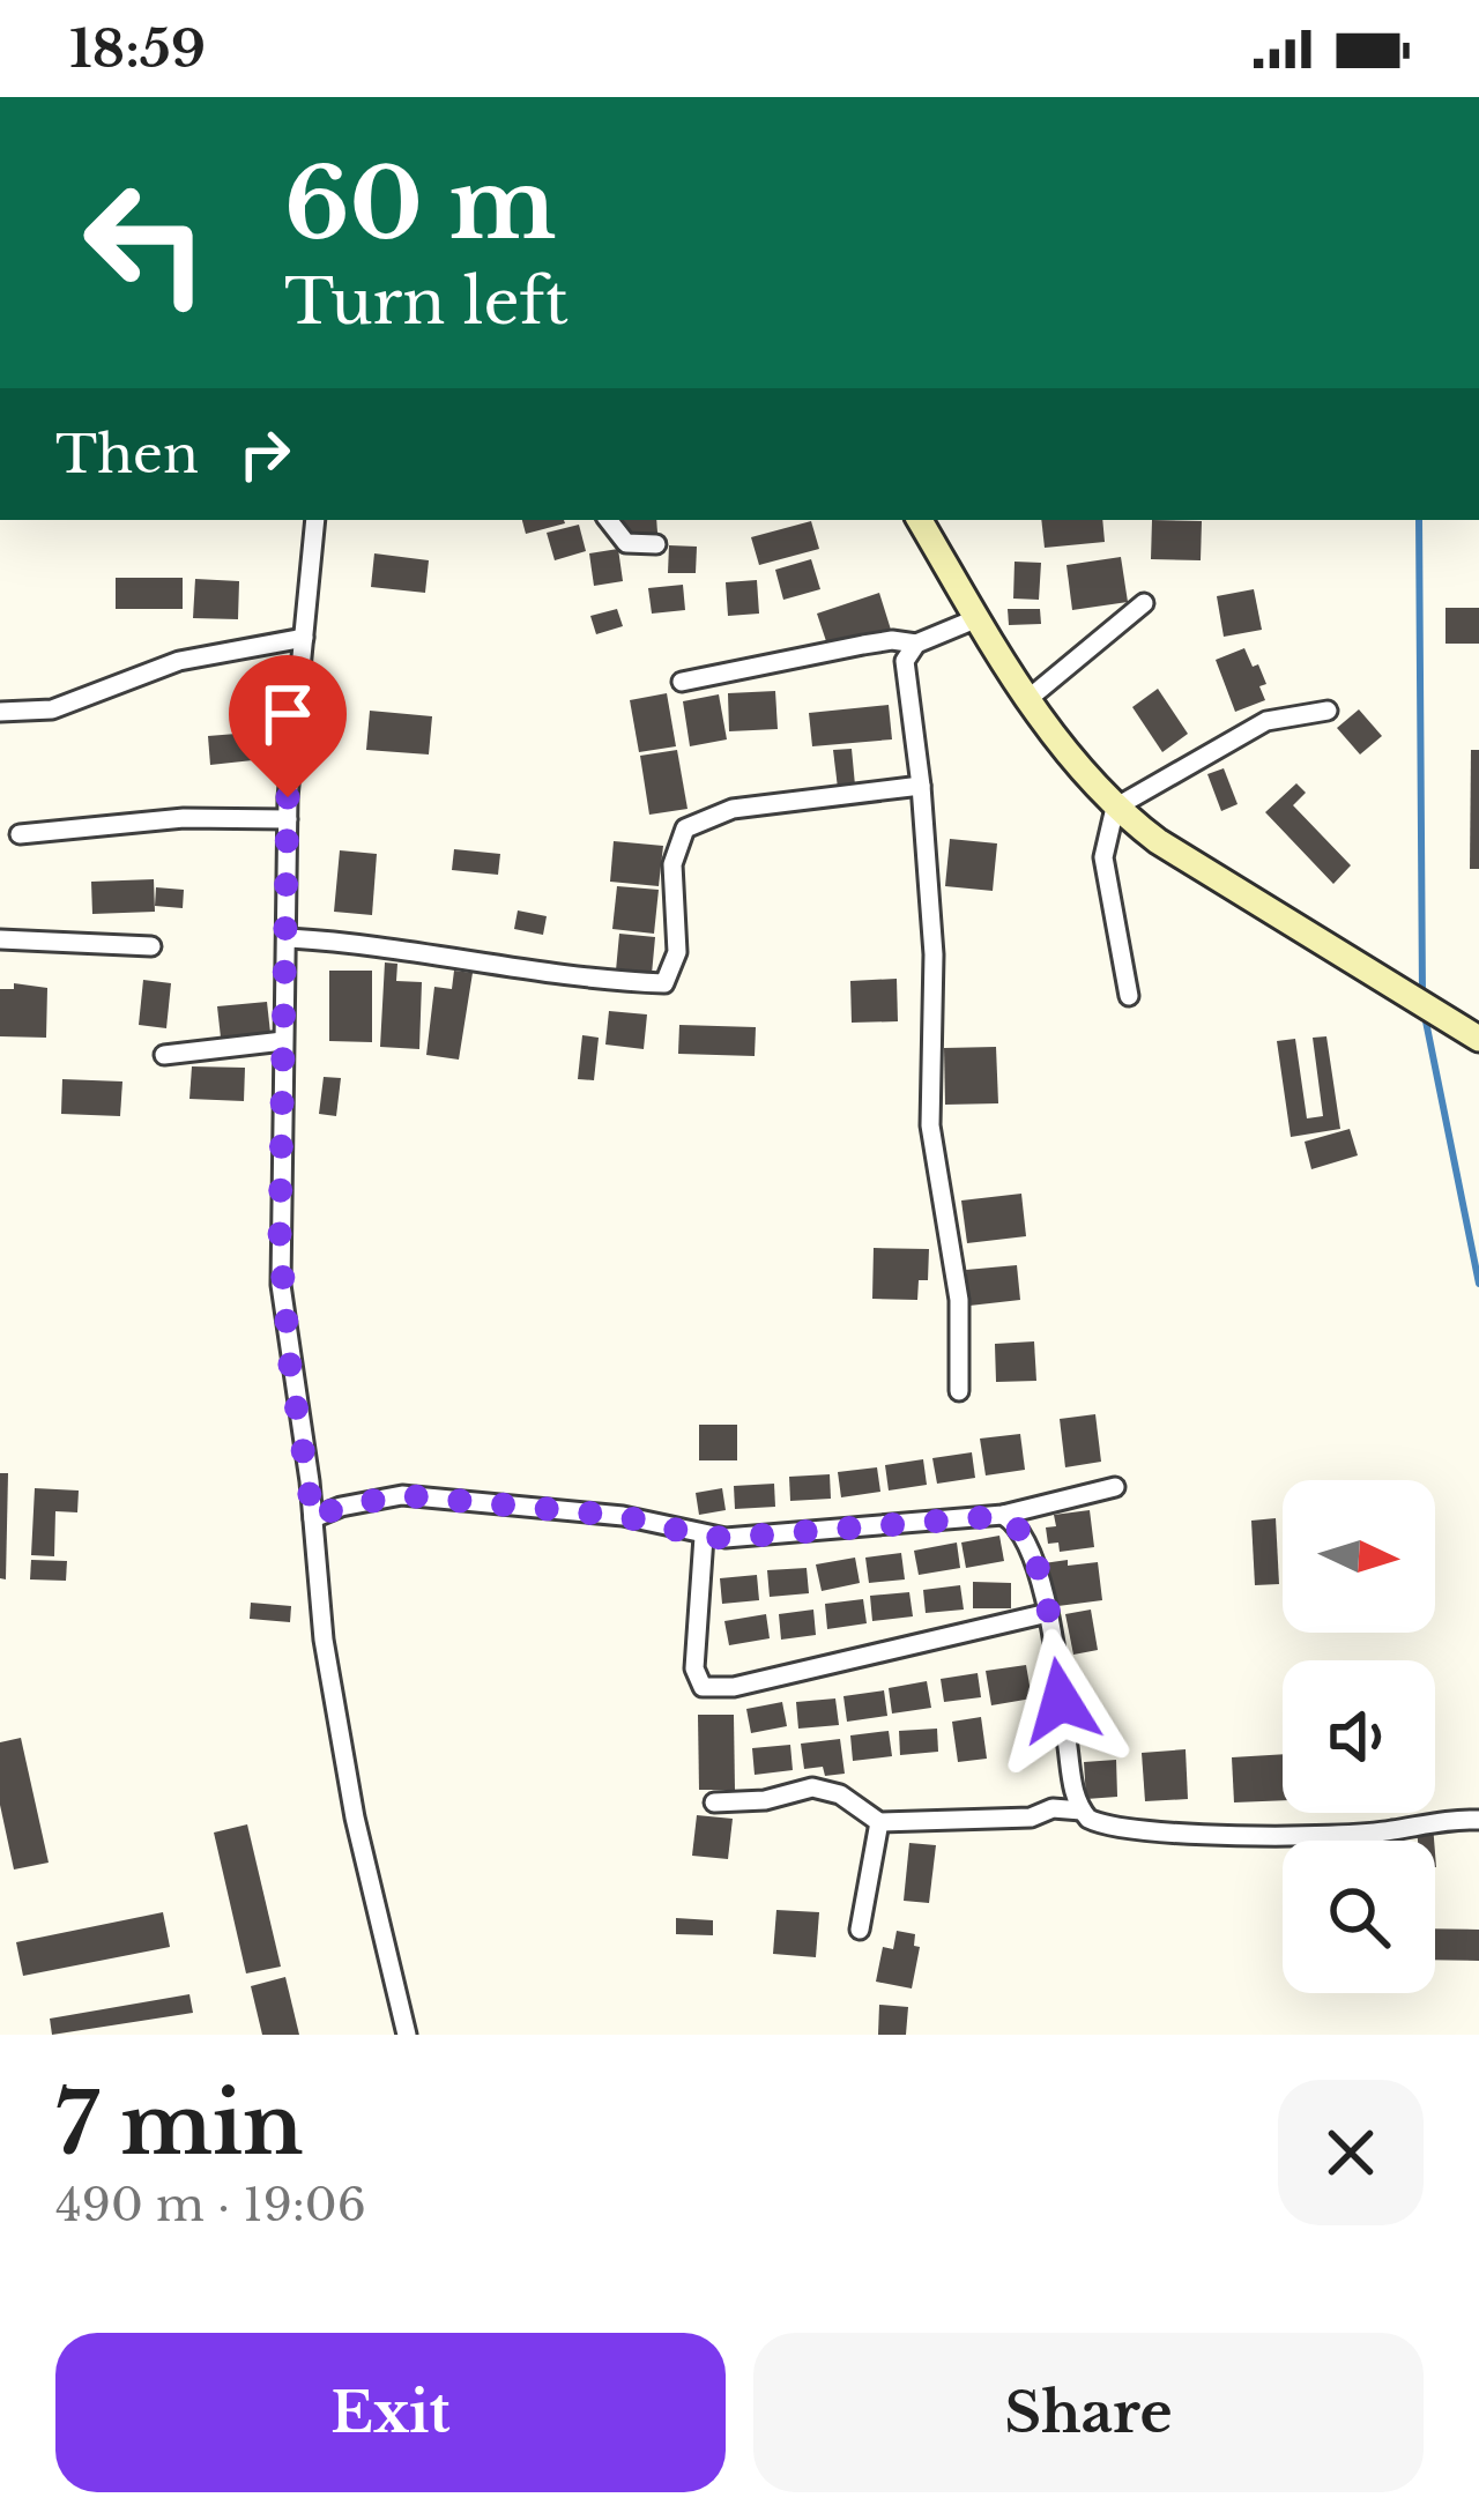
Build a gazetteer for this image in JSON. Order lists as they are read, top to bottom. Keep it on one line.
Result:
{"north":"right","page":{"status":"18:59","turn":["60 m","Turn left"],"then":"Then","heading":["7 min","490 m · 19:06"],"buttons":["Exit","Share"]}}
